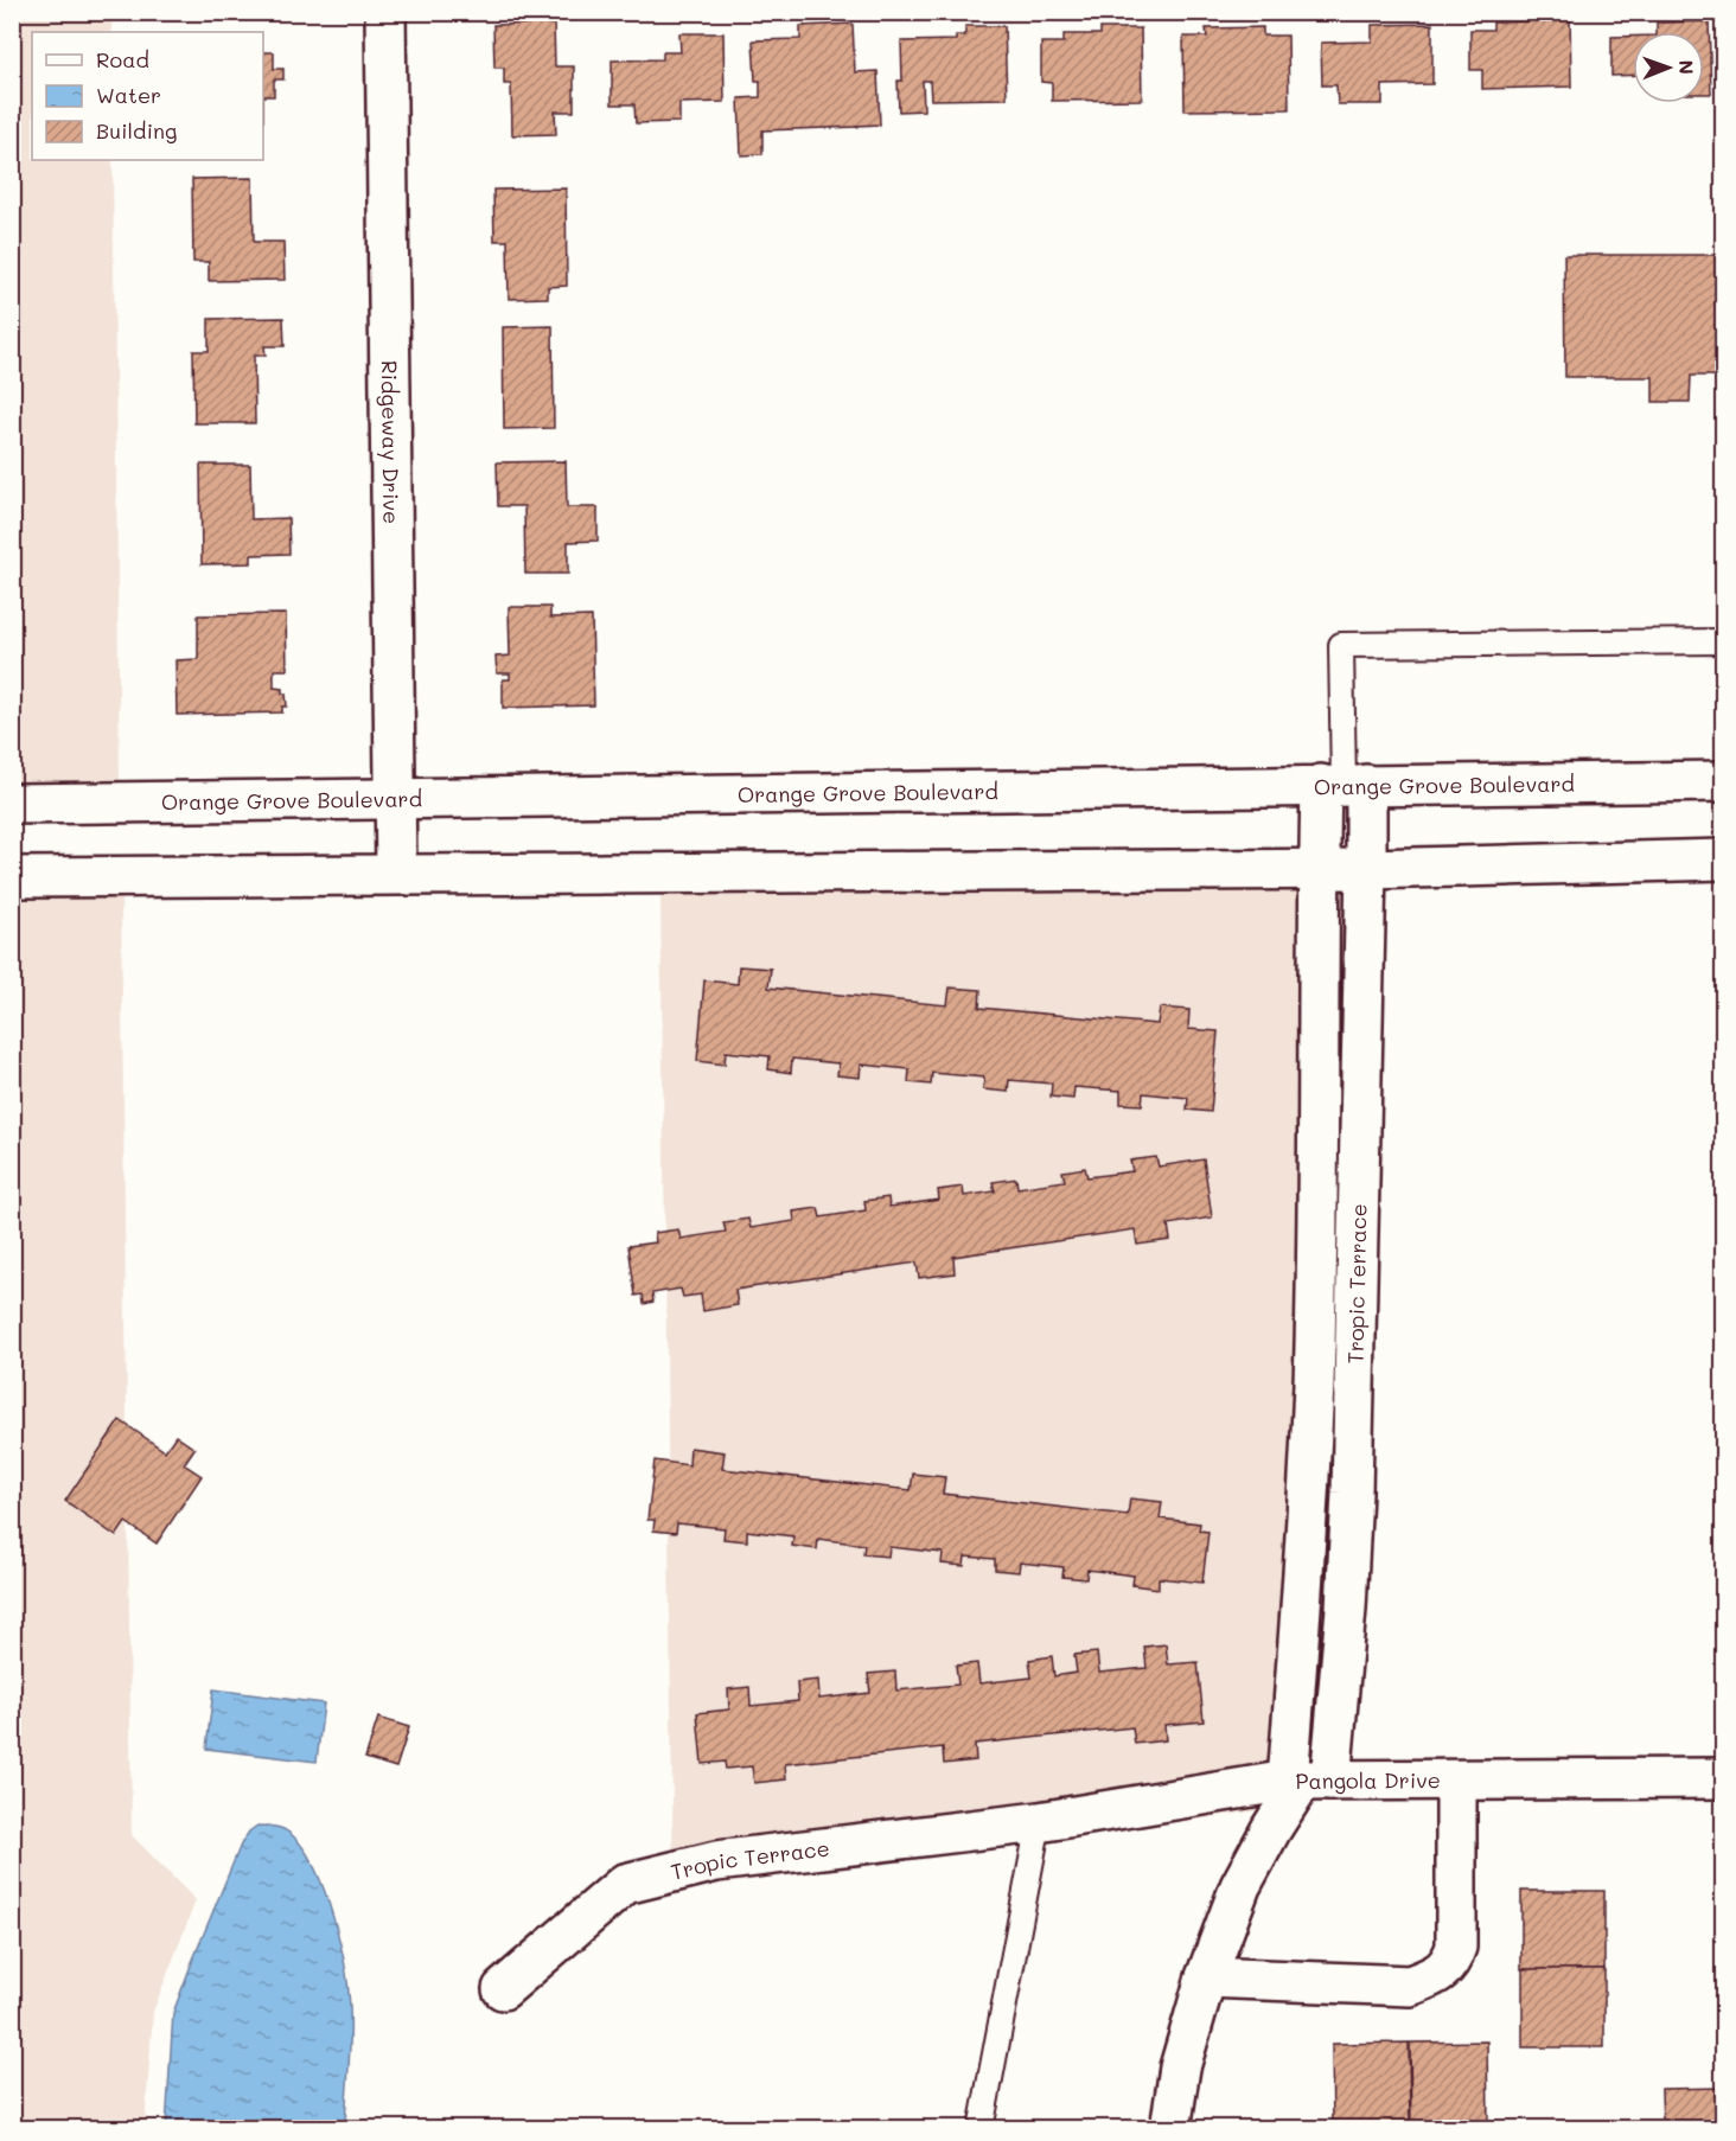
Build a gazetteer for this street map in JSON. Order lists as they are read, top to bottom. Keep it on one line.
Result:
{"streets":{"street":["Ridgeway Drive","Orange Grove Boulevard","Tropic Terrace","Pangola Drive"]},"crossings":[["Ridgeway Drive","Orange Grove Boulevard"],["Orange Grove Boulevard","Tropic Terrace"],["Tropic Terrace","Pangola Drive"]],"legend":["Road","Water","Building"],"north":"right"}
